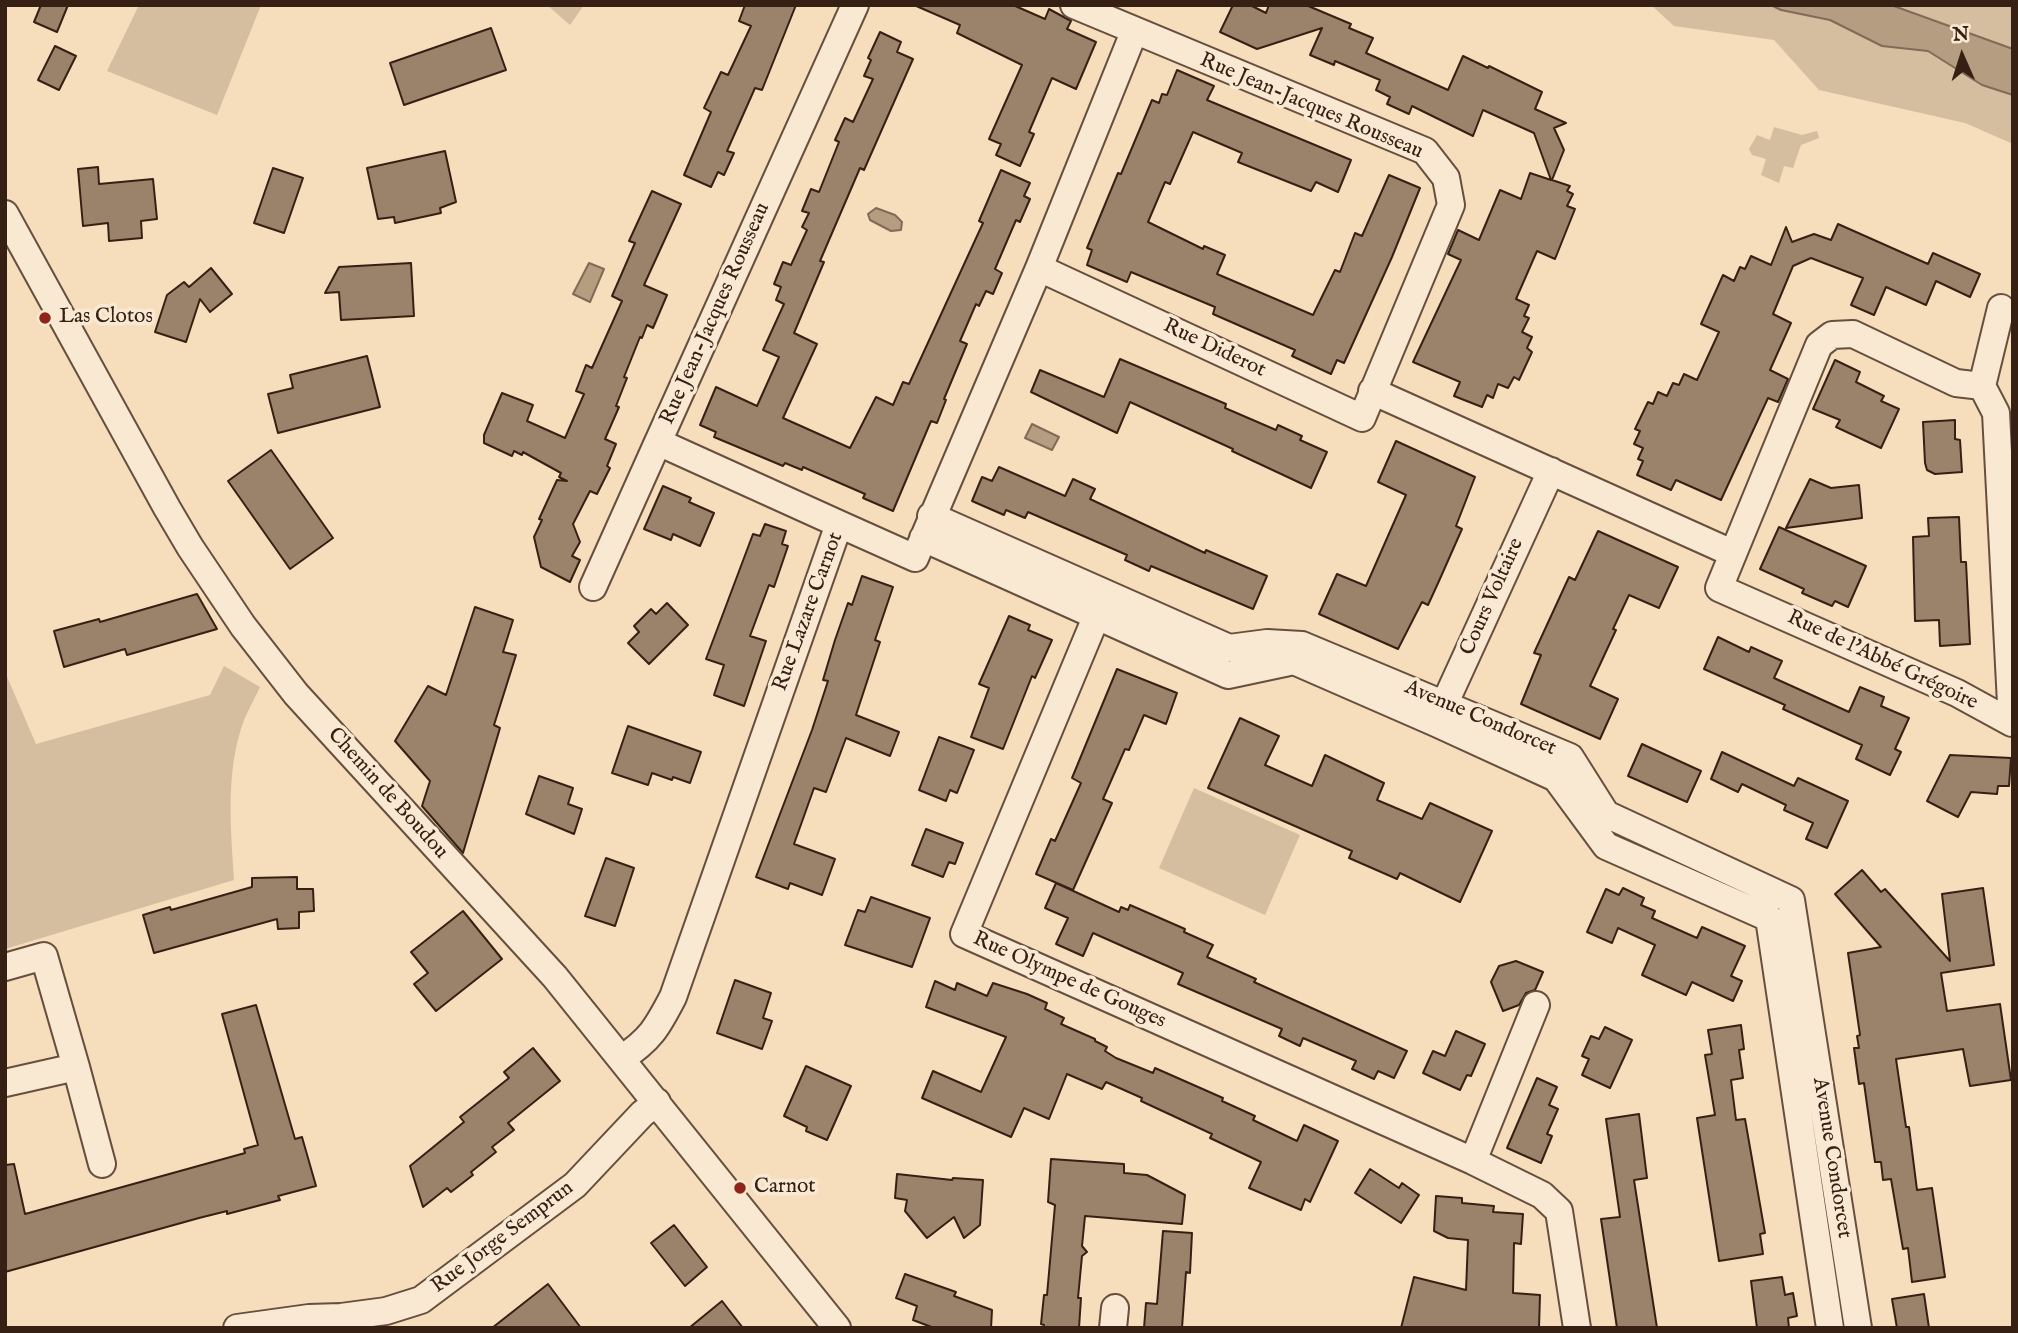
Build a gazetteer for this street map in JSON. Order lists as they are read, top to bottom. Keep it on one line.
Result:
{"streets":{"street":["Rue Jean-Jacques Rousseau","Rue Diderot","Cours Voltaire","Rue Lazare Carnot","Rue de l'Abbé Grégoire","Avenue Condorcet","Chemin de Boudou","Rue Olympe de Gouges","Rue Jorge Semprun"]},"crossings":[["Rue Jean-Jacques Rousseau","Rue Diderot"],["Rue Jean-Jacques Rousseau","Rue Lazare Carnot"],["Cours Voltaire","Avenue Condorcet"],["Rue Lazare Carnot","Avenue Condorcet"],["Rue Lazare Carnot","Chemin de Boudou"],["Avenue Condorcet","Rue Olympe de Gouges"],["Chemin de Boudou","Rue Jorge Semprun"]],"places":["Las Clotos","Carnot"],"north":"top"}
